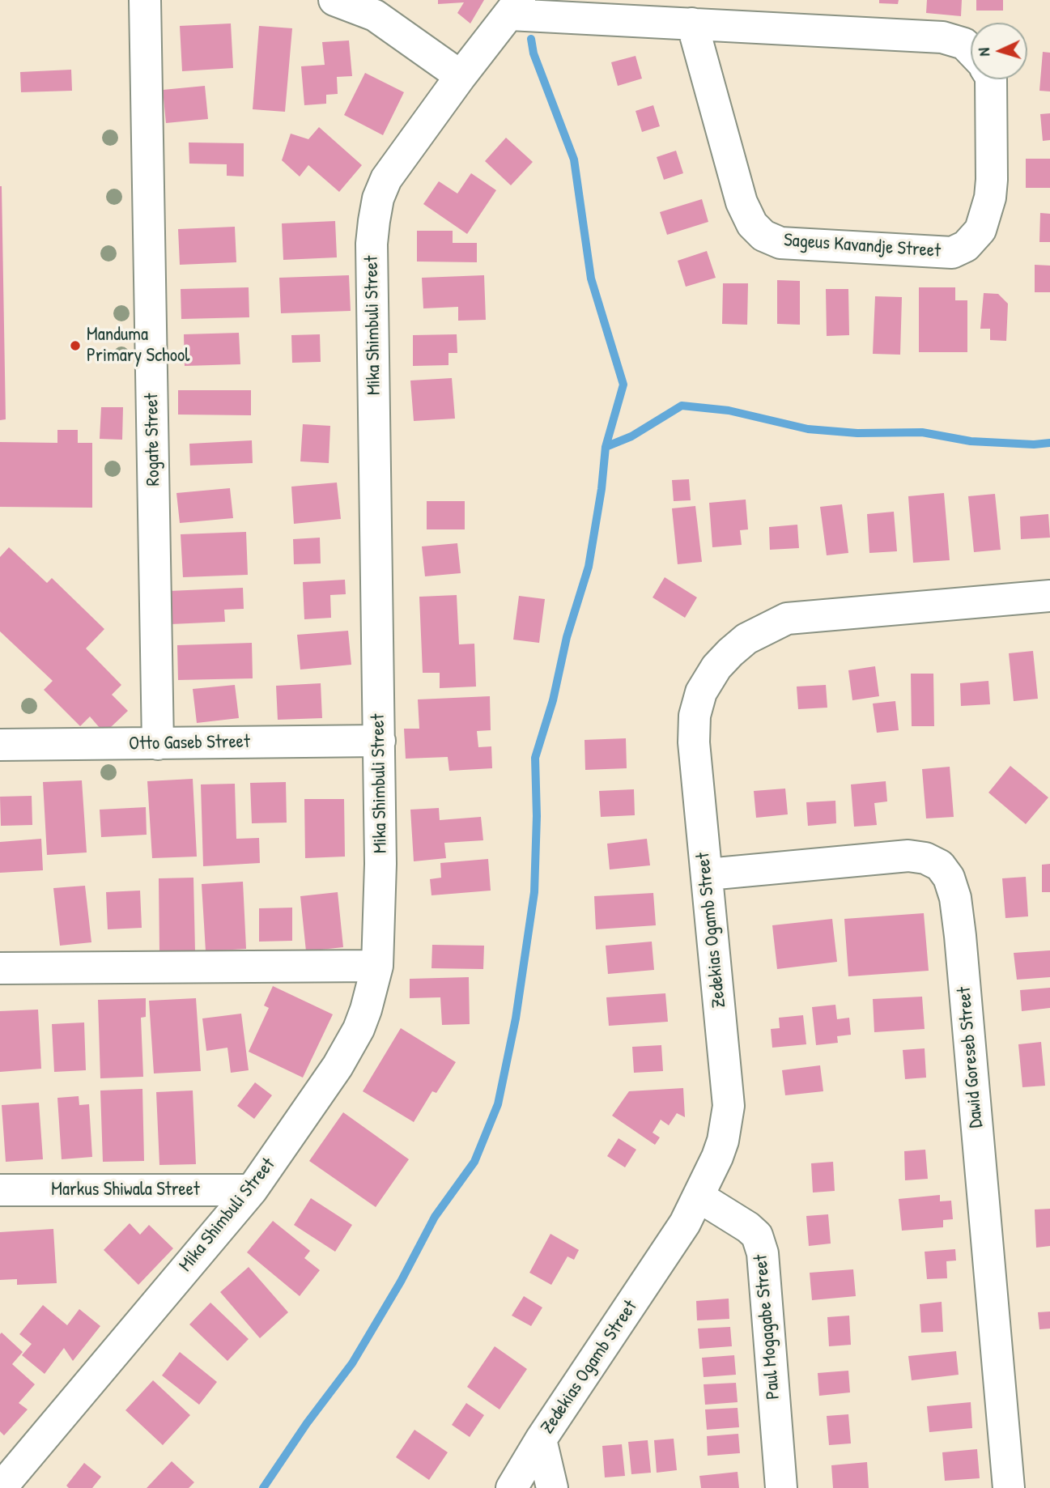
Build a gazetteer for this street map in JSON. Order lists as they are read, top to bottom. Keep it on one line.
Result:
{"streets":{"street":["Sageus Kavandje Street","Mika Shimbuli Street","Rogate Street","Otto Gaseb Street","Zedekias Ogamb Street","Dawid Goreseb Street","Markus Shiwala Street","Paul Mogagabe Street"]},"crossings":[["Mika Shimbuli Street","Otto Gaseb Street"],["Mika Shimbuli Street","Markus Shiwala Street"],["Rogate Street","Otto Gaseb Street"],["Zedekias Ogamb Street","Dawid Goreseb Street"],["Zedekias Ogamb Street","Paul Mogagabe Street"]],"places":["Manduma Primary School"],"north":"left"}
